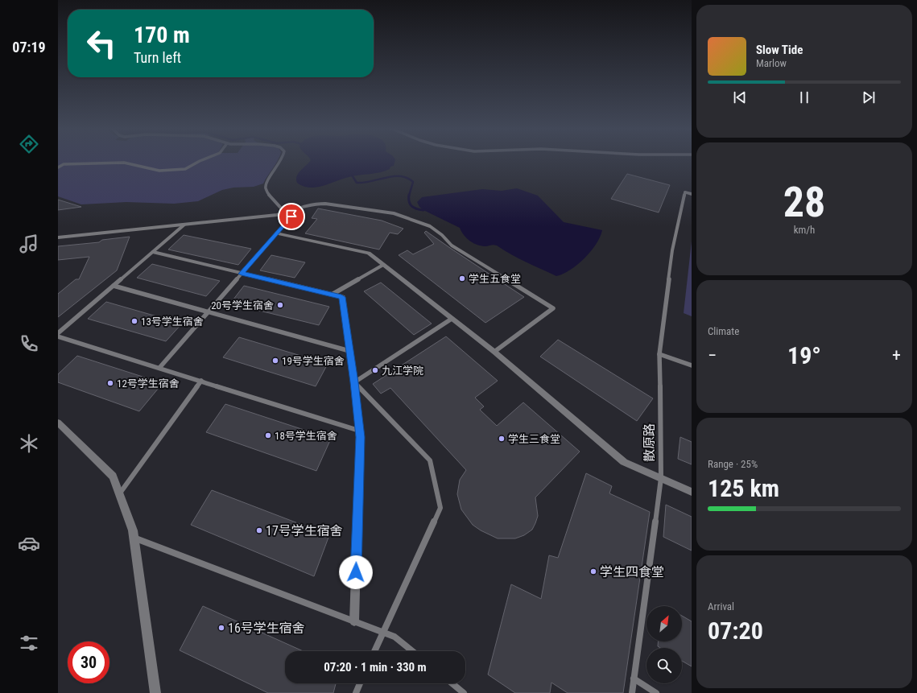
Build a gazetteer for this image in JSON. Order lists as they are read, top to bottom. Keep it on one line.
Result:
{"streets":{"lane":["散原路"]},"places":["学生五食堂","20号学生宿舍","13号学生宿舍","19号学生宿舍","九江学院","12号学生宿舍","18号学生宿舍","学生三食堂","17号学生宿舍","学生四食堂","16号学生宿舍"],"north":"top right","page":{"tabs":"07:19","turn":["170 m","Turn left"],"song":["Slow Tide","Marlow"],"tile":[["28","km/h"],"Climate",["Range · 25%","125 km"],["Arrival","07:20"]],"heat":["−","19°","+"],"limit":"30","trip":"07:20 · 1 min · 330 m"}}
